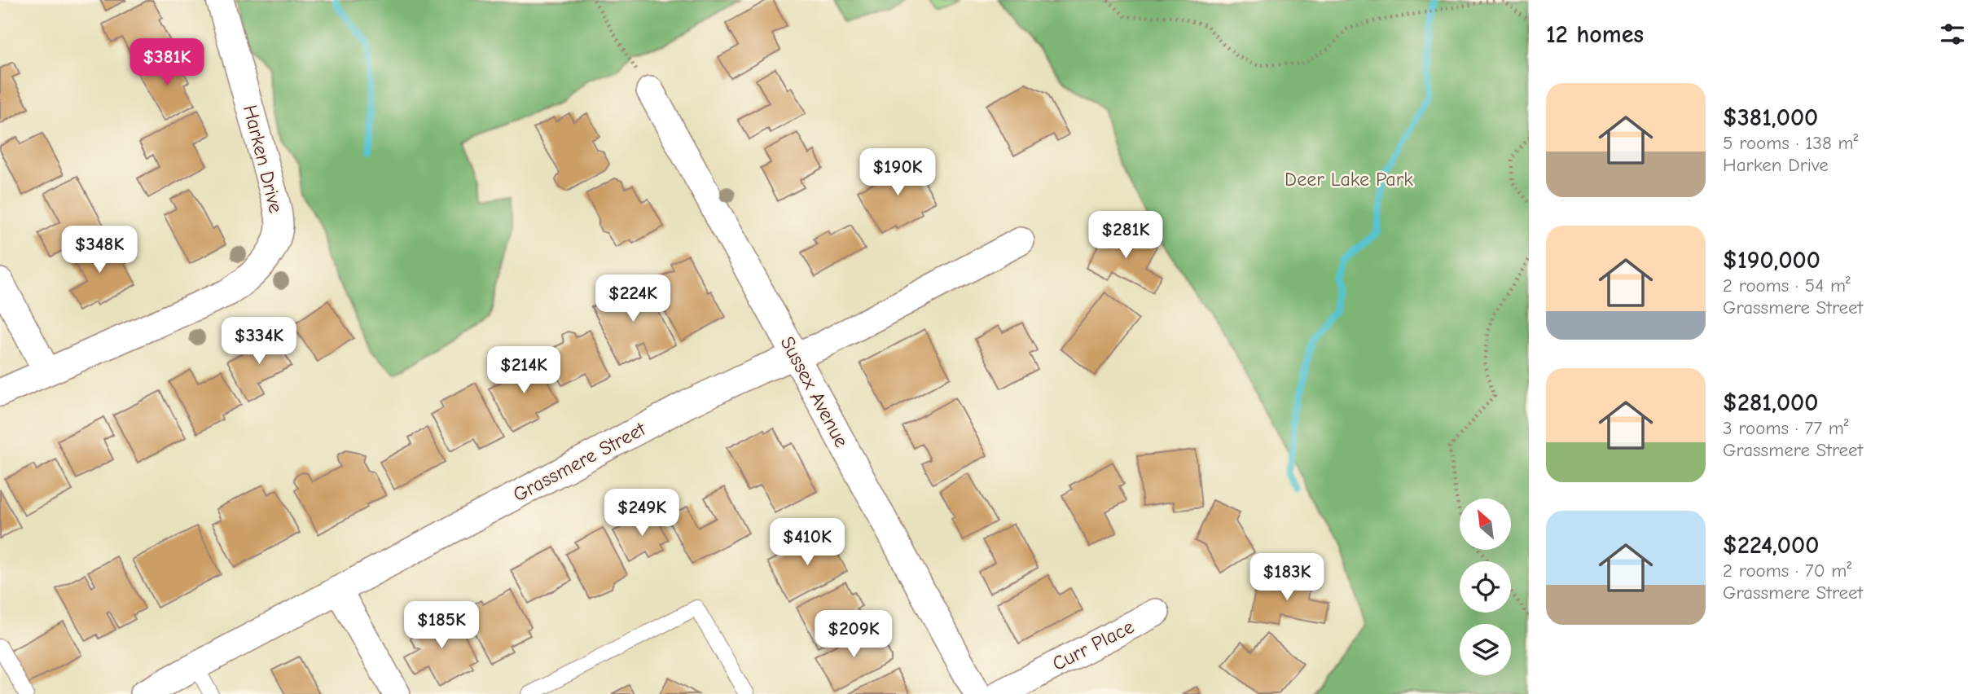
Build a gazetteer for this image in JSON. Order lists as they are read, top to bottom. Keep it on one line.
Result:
{"streets":{"street":["Harken Drive","Sussex Avenue","Grassmere Street","Curr Place"]},"crossings":[["Sussex Avenue","Grassmere Street"]],"parks":["Deer Lake Park"],"north":"top left","page":{"heading":"12 homes","price":["$381K","$190K","$281K","$348K","$224K","$334K","$214K","$249K","$410K","$183K","$185K","$209K"],"list":[{"name":"$381,000","note":"5 rooms · 138 m² · Harken Drive"},{"name":"$190,000","note":"2 rooms · 54 m² · Grassmere Street"},{"name":"$281,000","note":"3 rooms · 77 m² · Grassmere Street"},{"name":"$224,000","note":"2 rooms · 70 m² · Grassmere Street"}]}}
